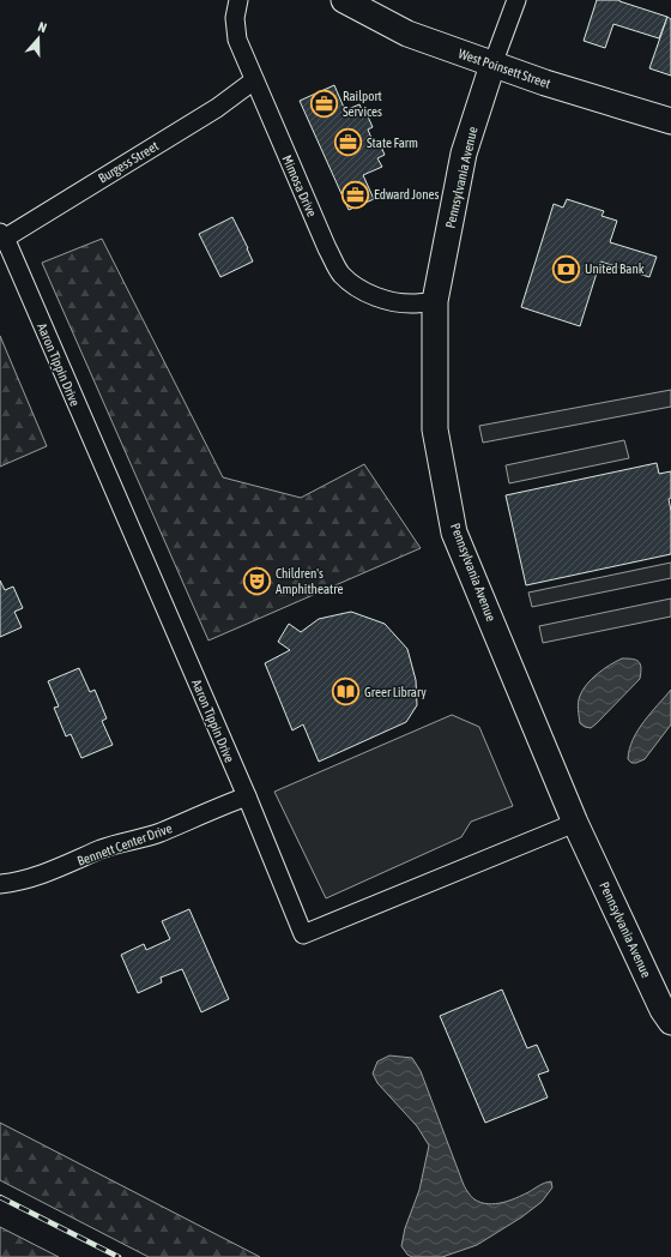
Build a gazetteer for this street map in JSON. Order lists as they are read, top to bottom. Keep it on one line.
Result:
{"streets":{"street":["West Poinsett Street","Burgess Street","Pennsylvania Avenue","Mimosa Drive","Aaron Tippin Drive","Bennett Center Drive"]},"crossings":[["West Poinsett Street","Pennsylvania Avenue"],["Burgess Street","Mimosa Drive"],["Burgess Street","Aaron Tippin Drive"],["Pennsylvania Avenue","Mimosa Drive"],["Pennsylvania Avenue","Aaron Tippin Drive"],["Aaron Tippin Drive","Bennett Center Drive"]],"places":{"office":["Railport Services","State Farm","Edward Jones"],"bank":["United Bank"],"theatre":["Children's Amphitheatre"],"library":["Greer Library"]},"north":"top"}
